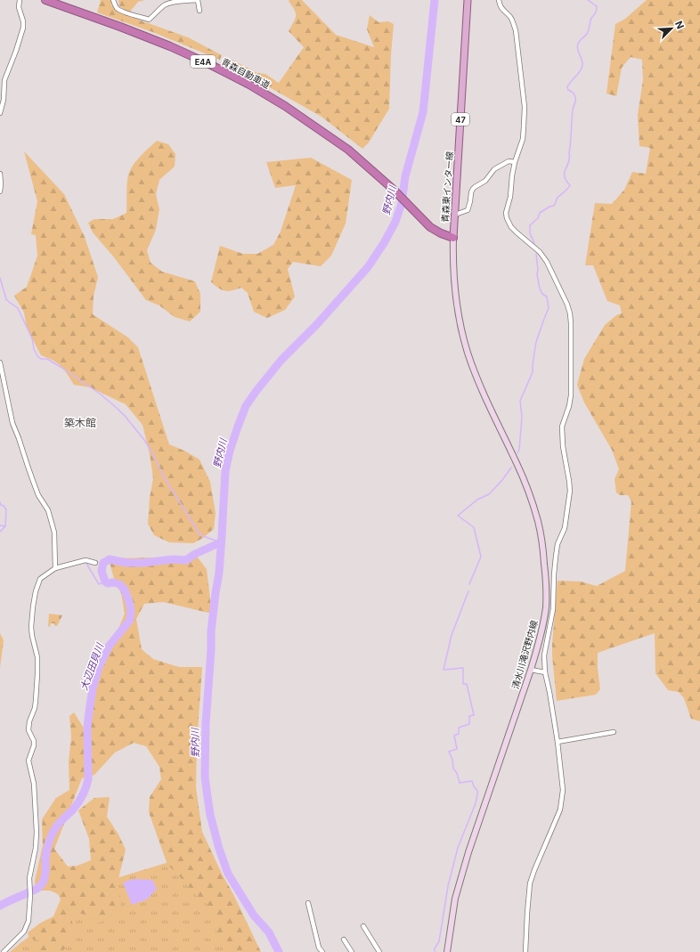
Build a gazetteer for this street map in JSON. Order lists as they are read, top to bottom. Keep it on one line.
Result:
{"streets":{"highway":["E4A","青森自動車道","青森東インター線"],"main road":["47","清水川滝沢野内線"]},"crossings":[["青森自動車道","青森東インター線"],["青森東インター線","清水川滝沢野内線"]],"districts":["築木館"],"water":["野内川","大辺田貝川"],"north":"top right"}
